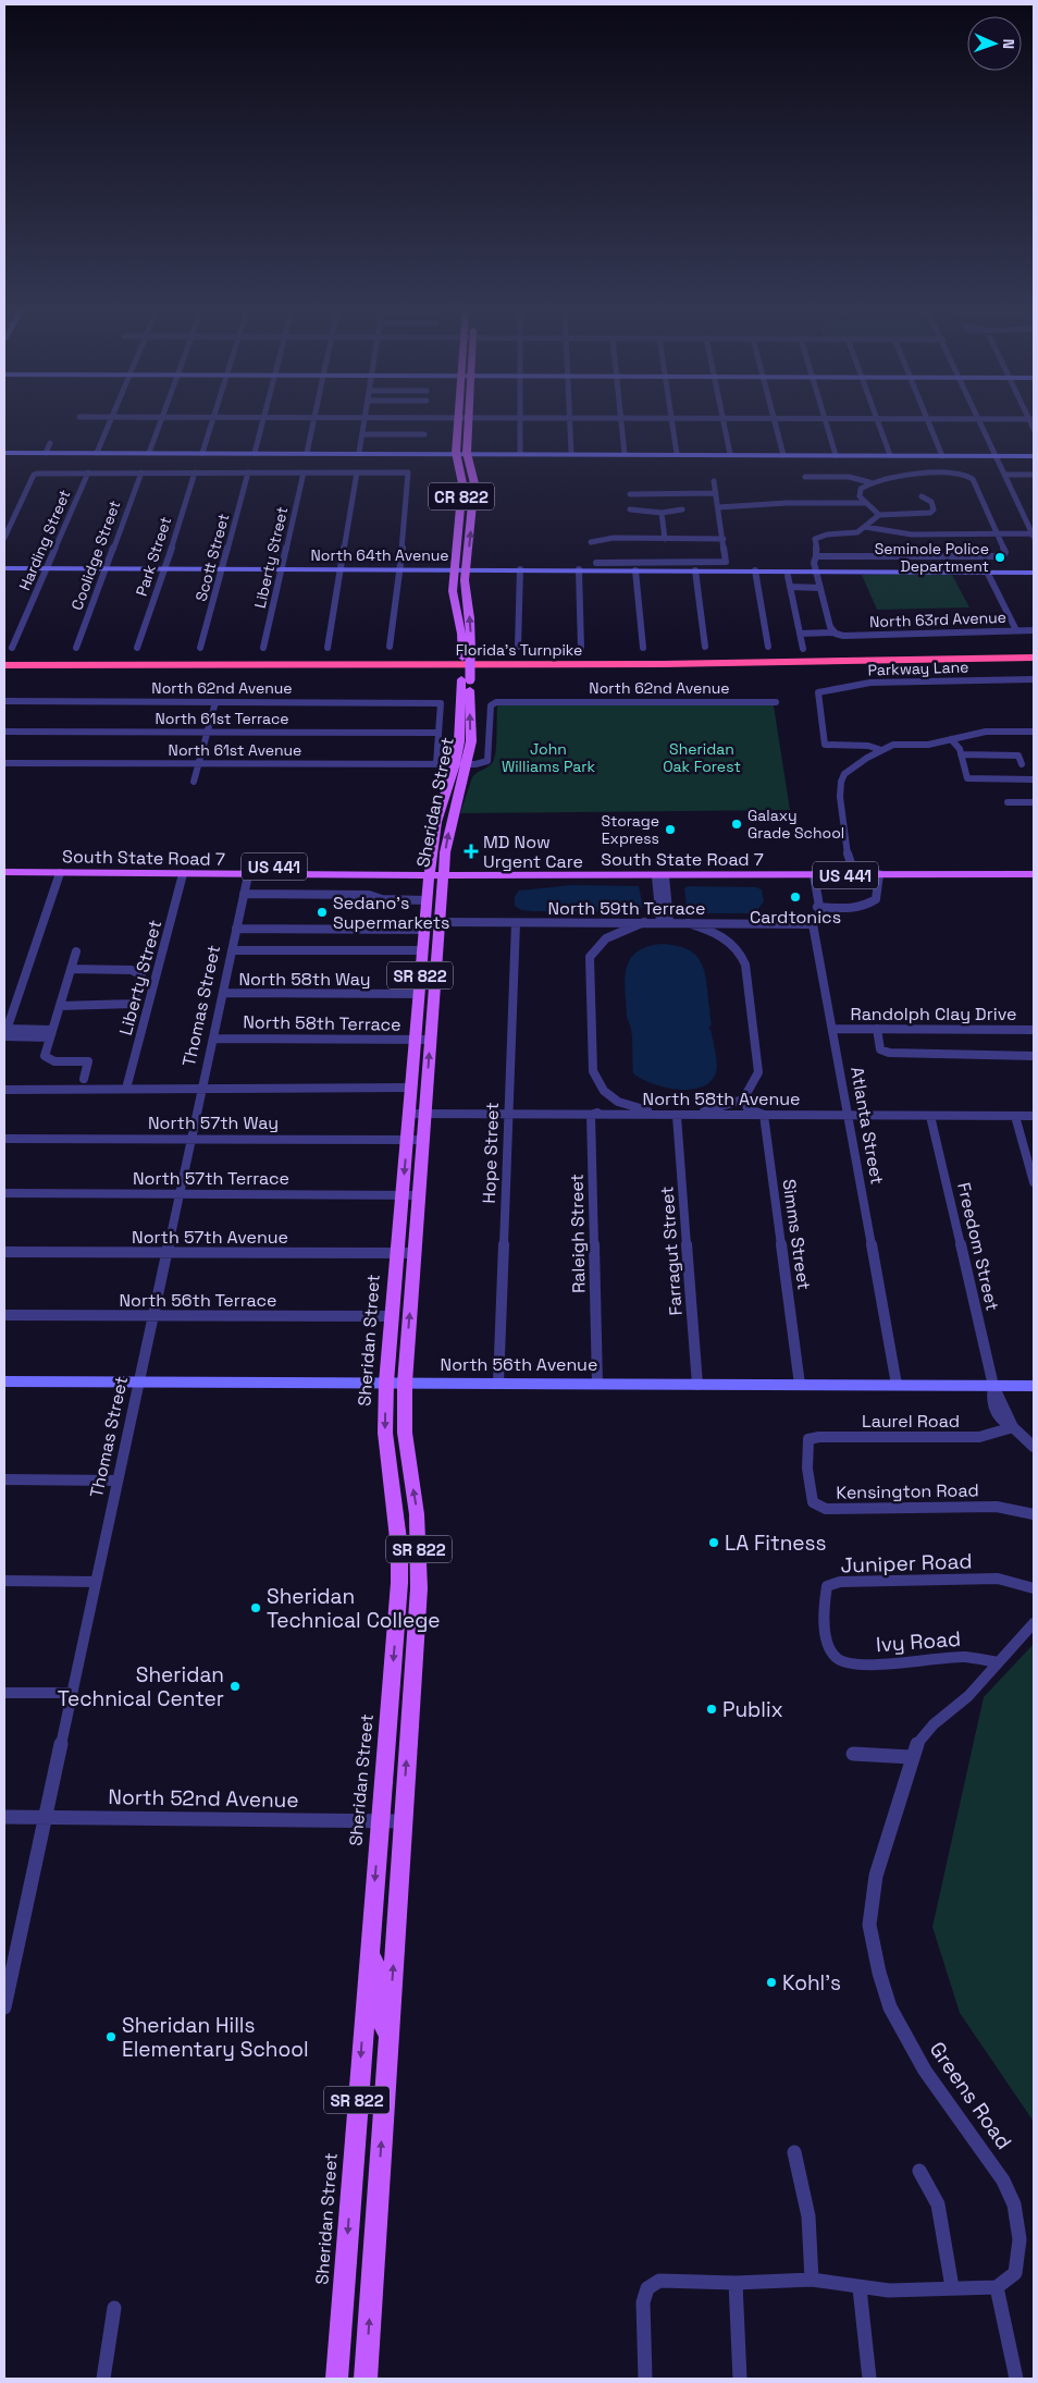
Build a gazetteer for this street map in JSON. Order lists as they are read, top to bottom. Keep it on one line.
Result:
{"streets":{"highway":["Florida's Turnpike"],"main road":["CR 822","Sheridan Street","South State Road 7","US 441","SR 822"],"street":["Harding Street","Coolidge Street","North 64th Avenue","Park Street","Scott Street","Liberty Street","North 63rd Avenue","Parkway Lane","North 62nd Avenue","North 61st Terrace","North 61st Avenue","North 59th Terrace","North 58th Way","Thomas Street","Randolph Clay Drive","North 58th Terrace","North 58th Avenue","North 57th Way","Atlanta Street","Hope Street","North 57th Terrace","Raleigh Street","Simms Street","North 57th Avenue","Freedom Street","Farragut Street","North 56th Terrace","North 56th Avenue","Laurel Road","Kensington Road","Juniper Road","Ivy Road","North 52nd Avenue","Greens Road"]},"crossings":[["Harding Street","North 64th Avenue"],["Coolidge Street","North 64th Avenue"],["North 64th Avenue","Park Street"],["North 64th Avenue","Scott Street"],["North 64th Avenue","Liberty Street"],["North 64th Avenue","Sheridan Street"],["Liberty Street","South State Road 7"],["North 62nd Avenue","North 61st Avenue"],["North 62nd Avenue","Sheridan Street"],["North 61st Terrace","Sheridan Street"],["North 61st Avenue","Sheridan Street"],["Sheridan Street","South State Road 7"],["Sheridan Street","North 59th Terrace"],["Sheridan Street","North 58th Way"],["Sheridan Street","North 58th Terrace"],["Sheridan Street","North 58th Avenue"],["Sheridan Street","North 57th Way"],["Sheridan Street","North 57th Terrace"],["Sheridan Street","North 57th Avenue"],["Sheridan Street","North 56th Terrace"],["Sheridan Street","North 56th Avenue"],["Sheridan Street","North 52nd Avenue"],["South State Road 7","Thomas Street"],["South State Road 7","Atlanta Street"],["North 59th Terrace","North 58th Avenue"],["North 59th Terrace","Atlanta Street"],["North 59th Terrace","Hope Street"],["North 59th Terrace","Farragut Street"],["North 58th Way","Thomas Street"],["Thomas Street","North 58th Terrace"],["Thomas Street","North 57th Way"],["Thomas Street","North 57th Terrace"],["Thomas Street","North 57th Avenue"],["Thomas Street","North 56th Terrace"],["Thomas Street","North 56th Avenue"],["Thomas Street","North 52nd Avenue"],["Randolph Clay Drive","Atlanta Street"],["North 58th Avenue","Atlanta Street"],["North 58th Avenue","Hope Street"],["North 58th Avenue","Raleigh Street"],["North 58th Avenue","Simms Street"],["North 58th Avenue","Freedom Street"],["North 58th Avenue","Farragut Street"],["Atlanta Street","North 56th Avenue"],["Hope Street","North 56th Avenue"],["Raleigh Street","North 56th Avenue"],["Simms Street","North 56th Avenue"],["Freedom Street","North 56th Avenue"],["Farragut Street","North 56th Avenue"],["Laurel Road","Kensington Road"],["Juniper Road","Ivy Road"],["Ivy Road","Greens Road"]],"parks":["John Williams Park","Sheridan Oak Forest"],"places":{"other":["Seminole Police Department","Galaxy Grade School","Storage Express","Cardtonics","Sedano's Supermarkets","LA Fitness","Sheridan Technical College","Sheridan Technical Center","Publix","Kohl's","Sheridan Hills Elementary School"],"health":["MD Now Urgent Care"]},"north":"right"}
